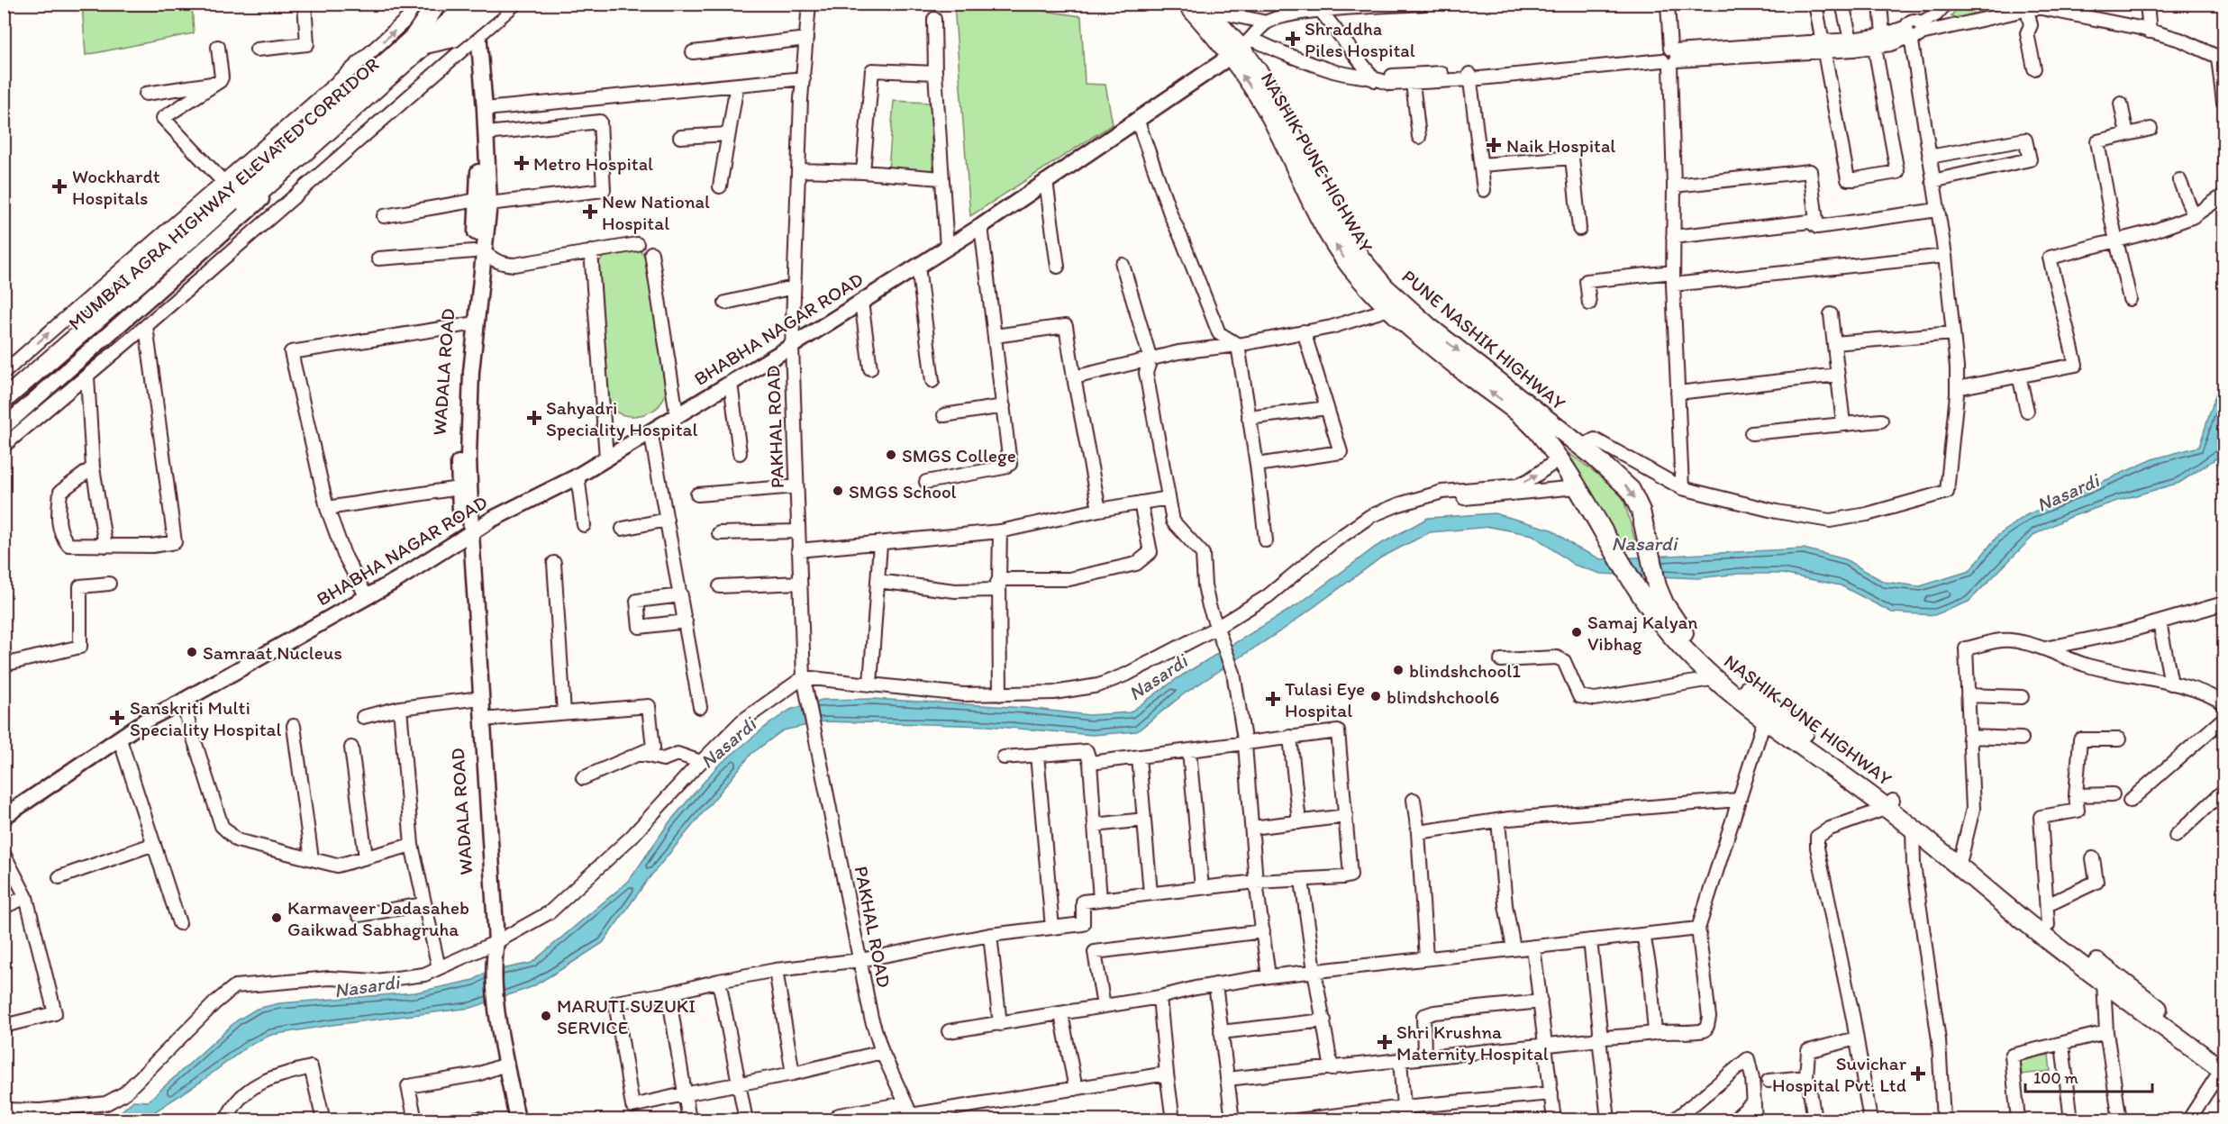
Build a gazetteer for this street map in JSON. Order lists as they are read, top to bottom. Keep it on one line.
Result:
{"streets":{"highway":["NASHIK PUNE HIGHWAY","MUMBAI AGRA HIGHWAY ELEVATED CORRIDOR","PUNE NASHIK HIGHWAY"],"main road":["BHABHA NAGAR ROAD","WADALA ROAD"],"street":["PAKHAL ROAD"]},"crossings":[["NASHIK PUNE HIGHWAY","BHABHA NAGAR ROAD"],["NASHIK PUNE HIGHWAY","PUNE NASHIK HIGHWAY"],["BHABHA NAGAR ROAD","WADALA ROAD"],["BHABHA NAGAR ROAD","PAKHAL ROAD"]],"one_way":["PUNE NASHIK HIGHWAY"],"water":["Nasardi"],"places":{"health":["Shraddha Piles Hospital","Naik Hospital","Metro Hospital","Wockhardt Hospitals","New National Hospital","Sahyadri Speciality Hospital","Tulasi Eye Hospital","Sanskriti Multi Speciality Hospital","Shri Krushna Maternity Hospital","Suvichar Hospital Pvt. Ltd"],"other":["SMGS College","SMGS School","Samaj Kalyan Vibhag","Samraat Nucleus","blindshchool1","blindshchool6","Karmaveer Dadasaheb Gaikwad Sabhagruha","MARUTI SUZUKI SERVICE"]},"scale_bar":"100 m"}
